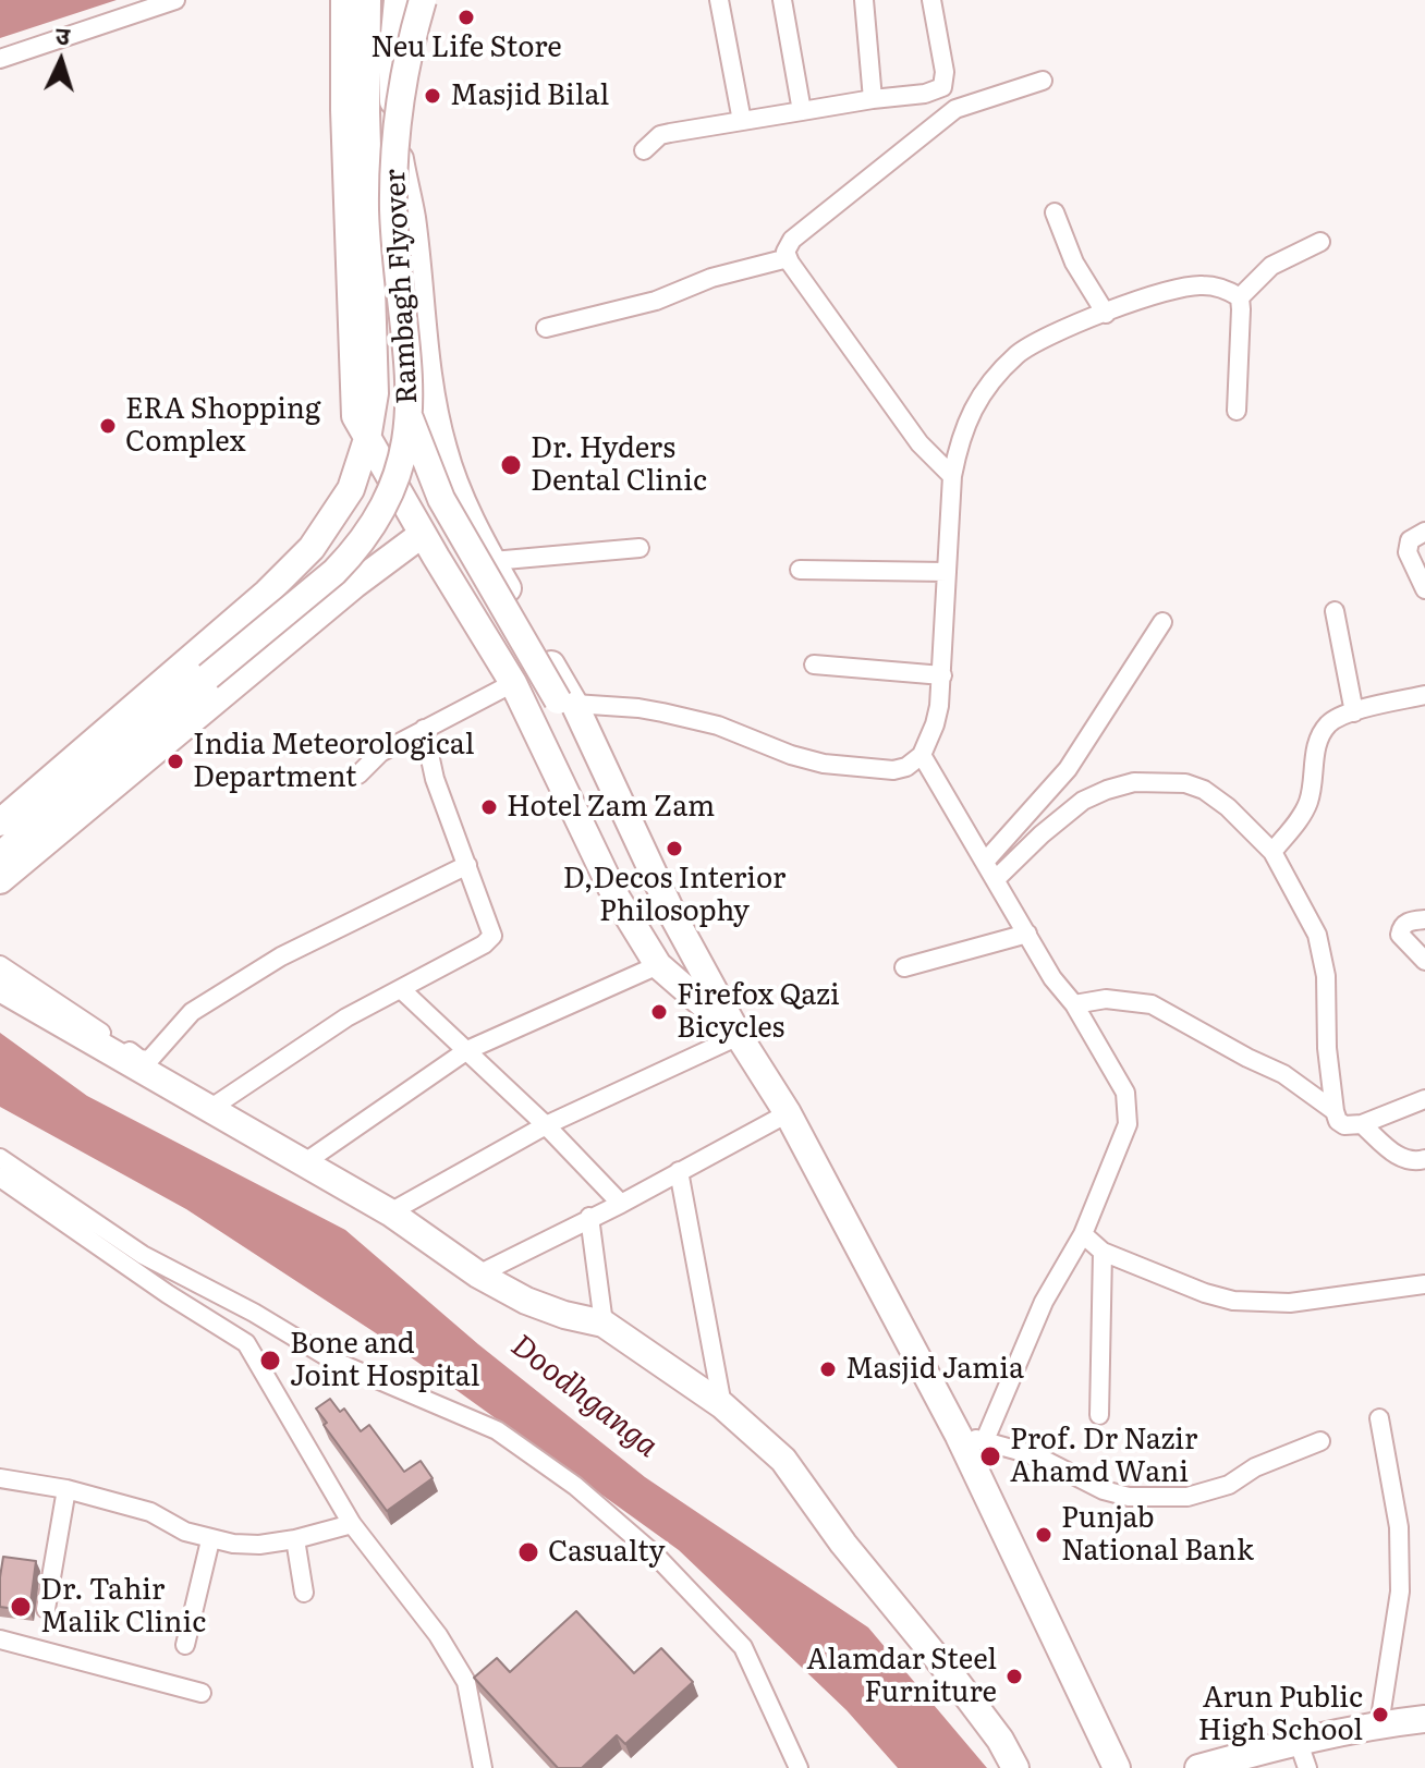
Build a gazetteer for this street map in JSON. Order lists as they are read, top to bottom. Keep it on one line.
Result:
{"streets":{"main road":["Rambagh Flyover"]},"water":["Doodhganga"],"places":["Neu Life Store","Masjid Bilal","ERA Shopping Complex","Dr. Hyders Dental Clinic","India Meteorological Department","Hotel Zam Zam","D,Decos Interior Philosophy","Firefox Qazi Bicycles","Bone and Joint Hospital","Masjid Jamia","Prof. Dr Nazir Ahamd Wani","Punjab National Bank","Casualty","Dr. Tahir Malik Clinic","Alamdar Steel Furniture","Arun Public High School"],"north":"top"}
